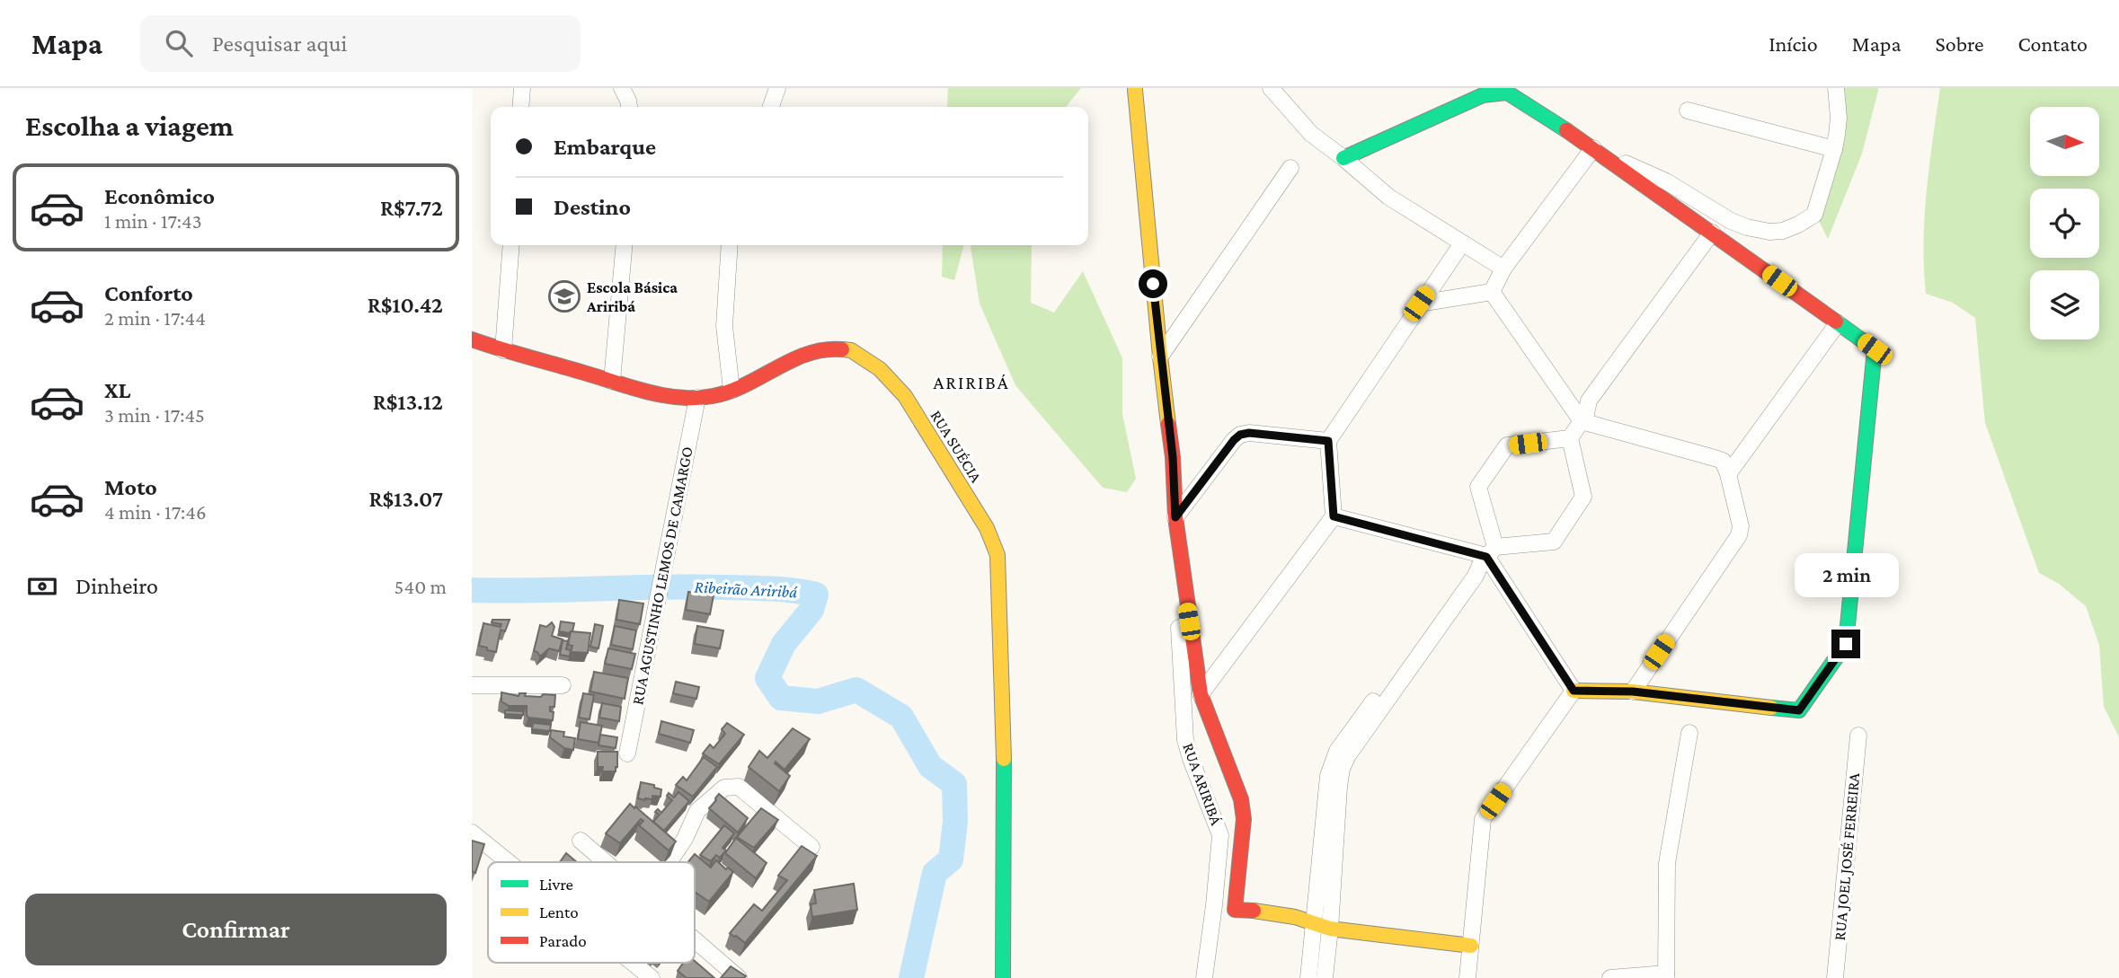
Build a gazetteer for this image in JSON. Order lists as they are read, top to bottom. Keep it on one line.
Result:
{"streets":{"street":["RUA SUÉCIA","RUA AGUSTINHO LEMOS DE CAMARGO","RUA ARIRIBÁ","RUA JOEL JOSÉ FERREIRA"]},"crossings":[["RUA SUÉCIA","RUA AGUSTINHO LEMOS DE CAMARGO"]],"districts":["ARIRIBÁ"],"water":["Ribeirão Ariribá"],"places":{"school or university":["Escola Básica Ariribá"]},"legend":["Livre","Lento","Parado"],"north":"right","page":{"header":"Mapa","search":"Pesquisar aqui","nav":["Início","Mapa","Sobre","Contato"],"heading":"Escolha a viagem","banner":["Embarque","Destino"],"list":[{"name":"Econômico","note":"1 min · 17:43","value":"R$7.72"},{"name":"Conforto","note":"2 min · 17:44","value":"R$10.42"},{"name":"XL","note":"3 min · 17:45","value":"R$13.12"},{"name":"Moto","note":"4 min · 17:46","value":"R$13.07"}],"pay":["Dinheiro","540 m"],"bubble":"2 min","buttons":"Confirmar"}}
